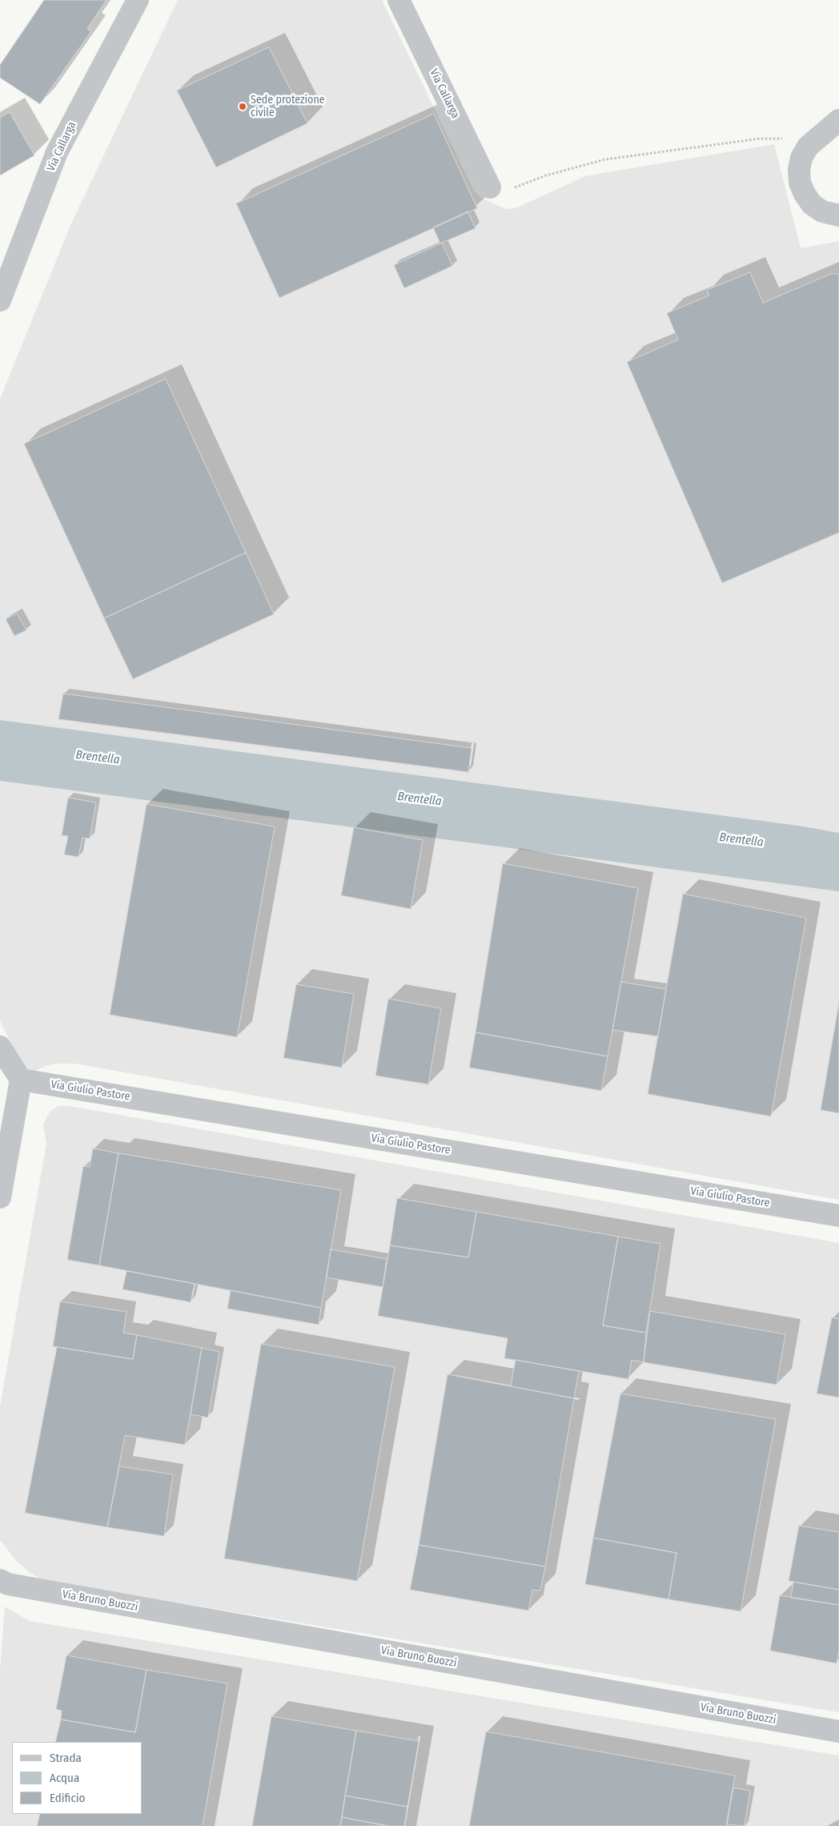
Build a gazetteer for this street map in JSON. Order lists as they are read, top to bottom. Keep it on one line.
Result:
{"streets":{"street":["Via Callarga","Via Giulio Pastore","Via Bruno Buozzi"]},"water":["Brentella"],"places":["Sede protezione civile"],"legend":["Strada","Acqua","Edificio"]}
